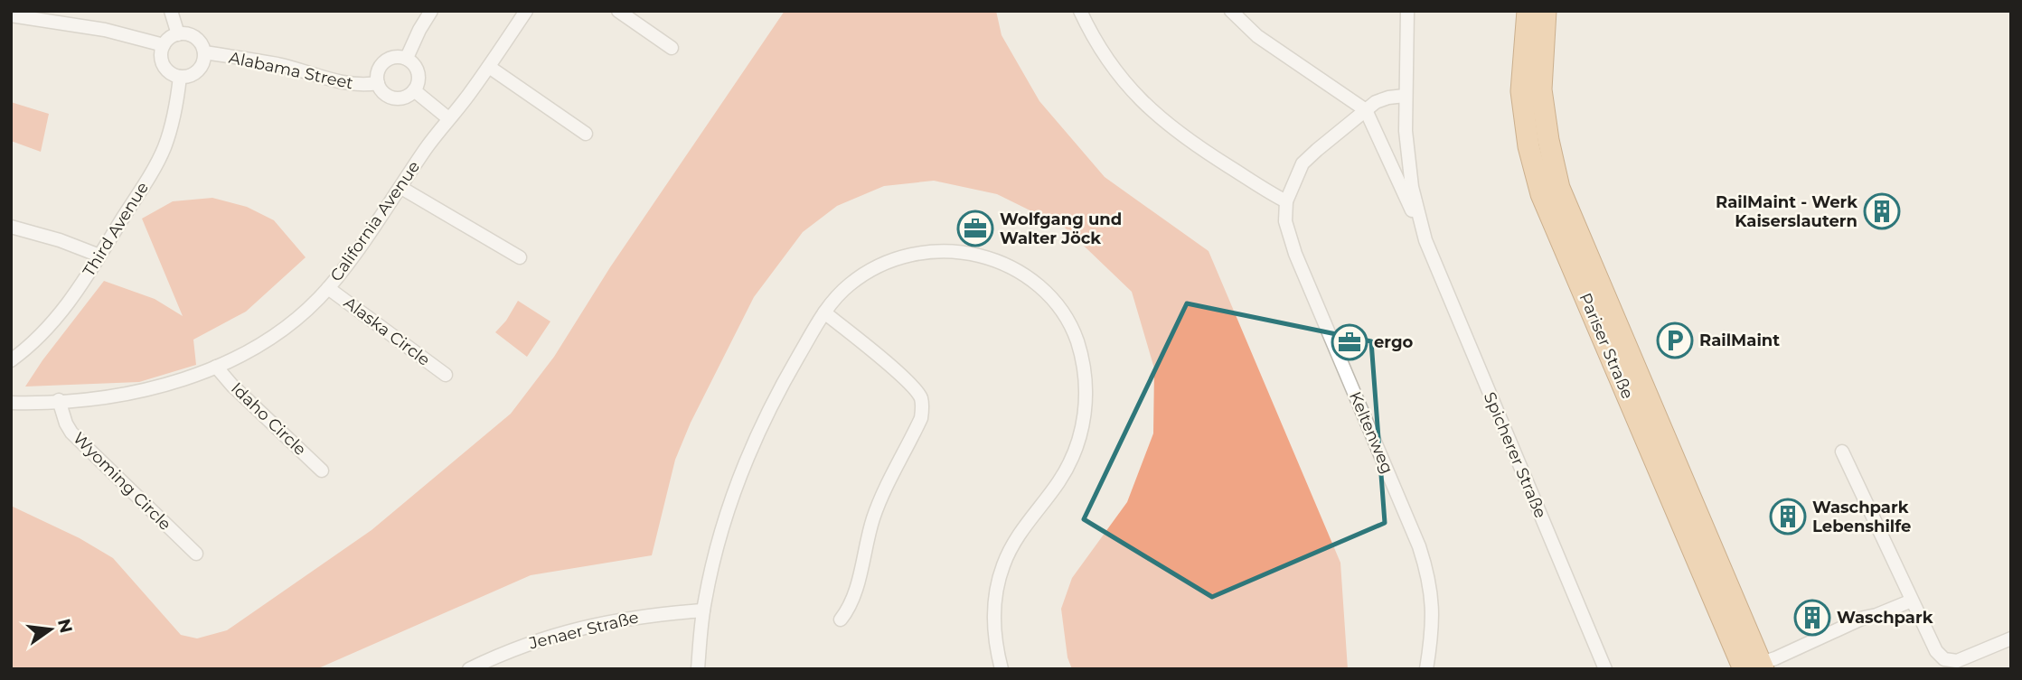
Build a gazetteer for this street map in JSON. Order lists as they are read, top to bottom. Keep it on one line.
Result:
{"streets":{"main road":["Pariser Straße"],"street":["Alabama Street","California Avenue","Third Avenue","Alaska Circle","Idaho Circle","Keltenweg","Spicherer Straße","Wyoming Circle","Jenaer Straße"]},"crossings":[["Alabama Street","Third Avenue"],["California Avenue","Alaska Circle"],["California Avenue","Idaho Circle"],["California Avenue","Wyoming Circle"],["Keltenweg","Spicherer Straße"]],"places":{"building":["RailMaint - Werk Kaiserslautern","Waschpark Lebenshilfe","Waschpark"],"office":["Wolfgang und Walter Jöck","ergo"],"parking":["RailMaint"]},"north":"right"}
